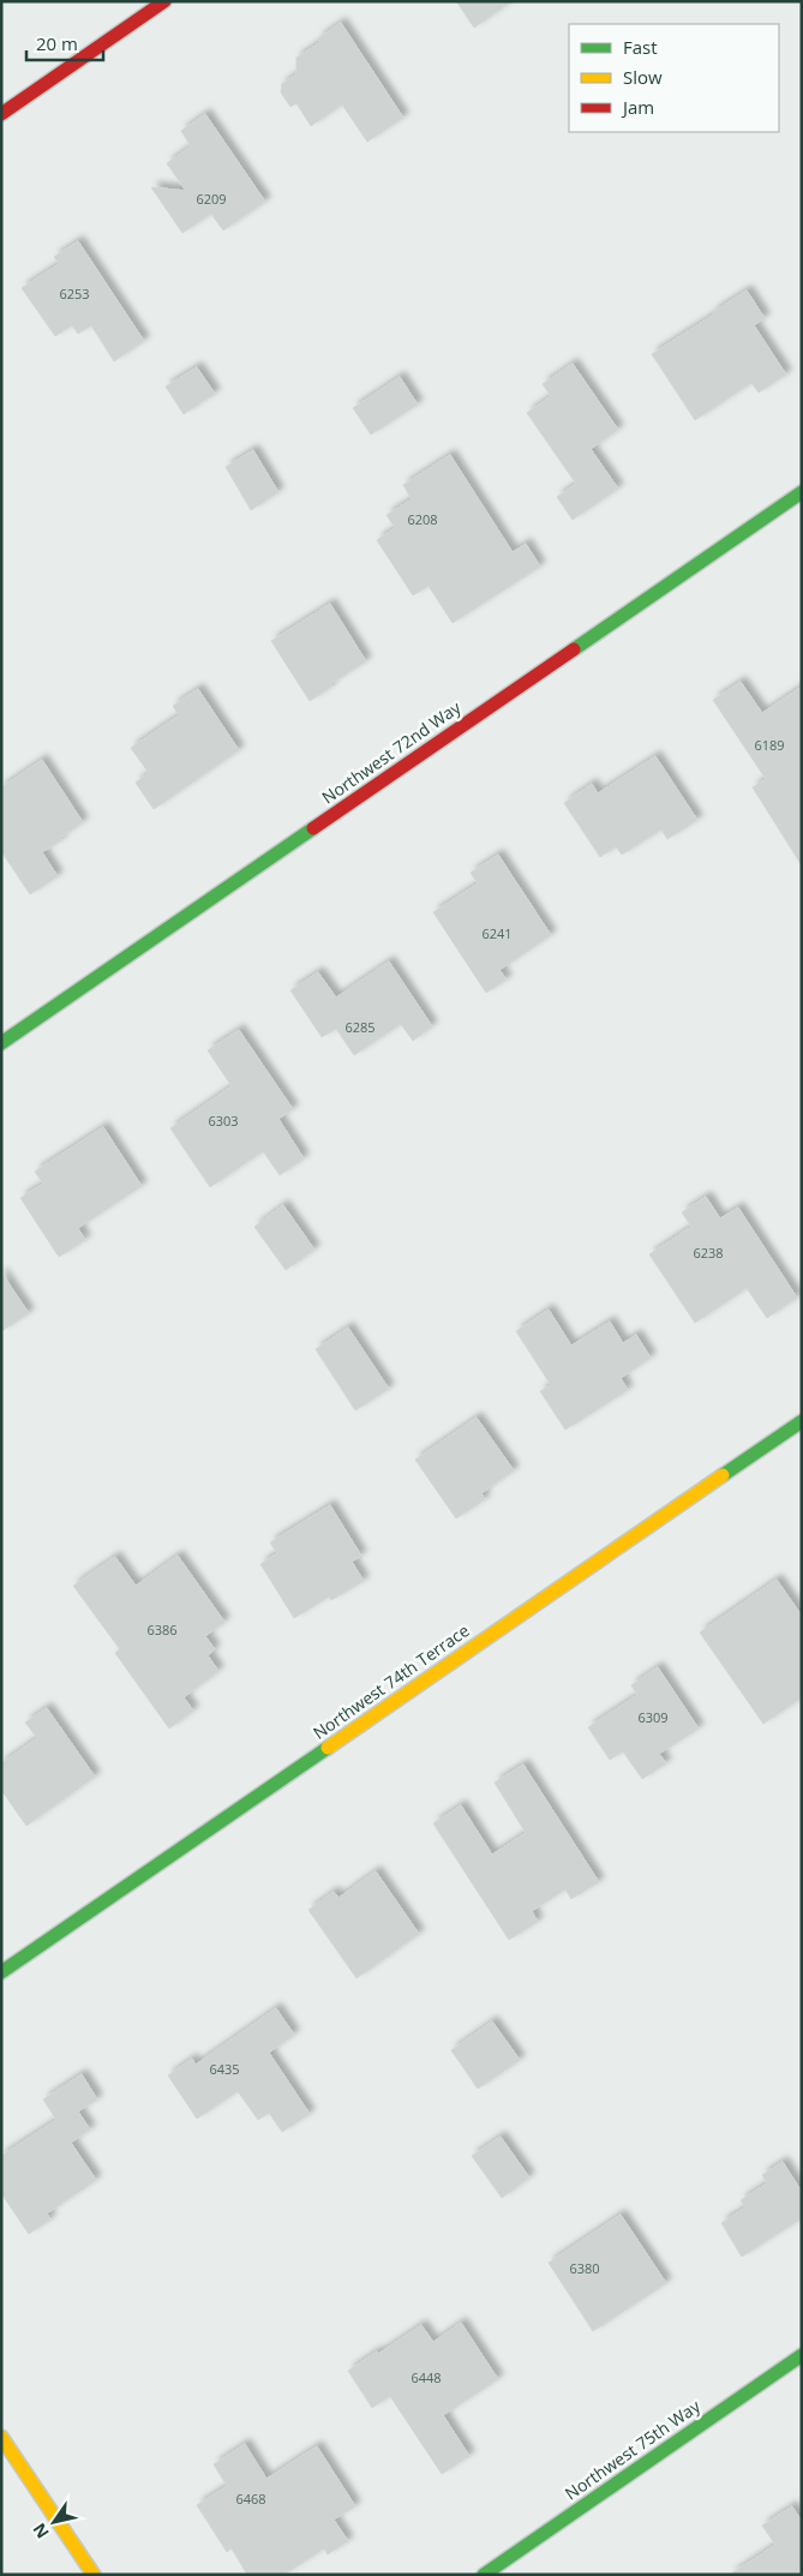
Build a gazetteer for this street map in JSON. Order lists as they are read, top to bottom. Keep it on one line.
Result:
{"streets":{"street":["Northwest 72nd Way","Northwest 74th Terrace","Northwest 75th Way"]},"house_numbers":["6209","6253","6208","6189","6241","6285","6303","6238","6386","6309","6435","6380","6448","6468"],"legend":["Fast","Slow","Jam"],"scale_bar":"20 m","north":"bottom left"}
